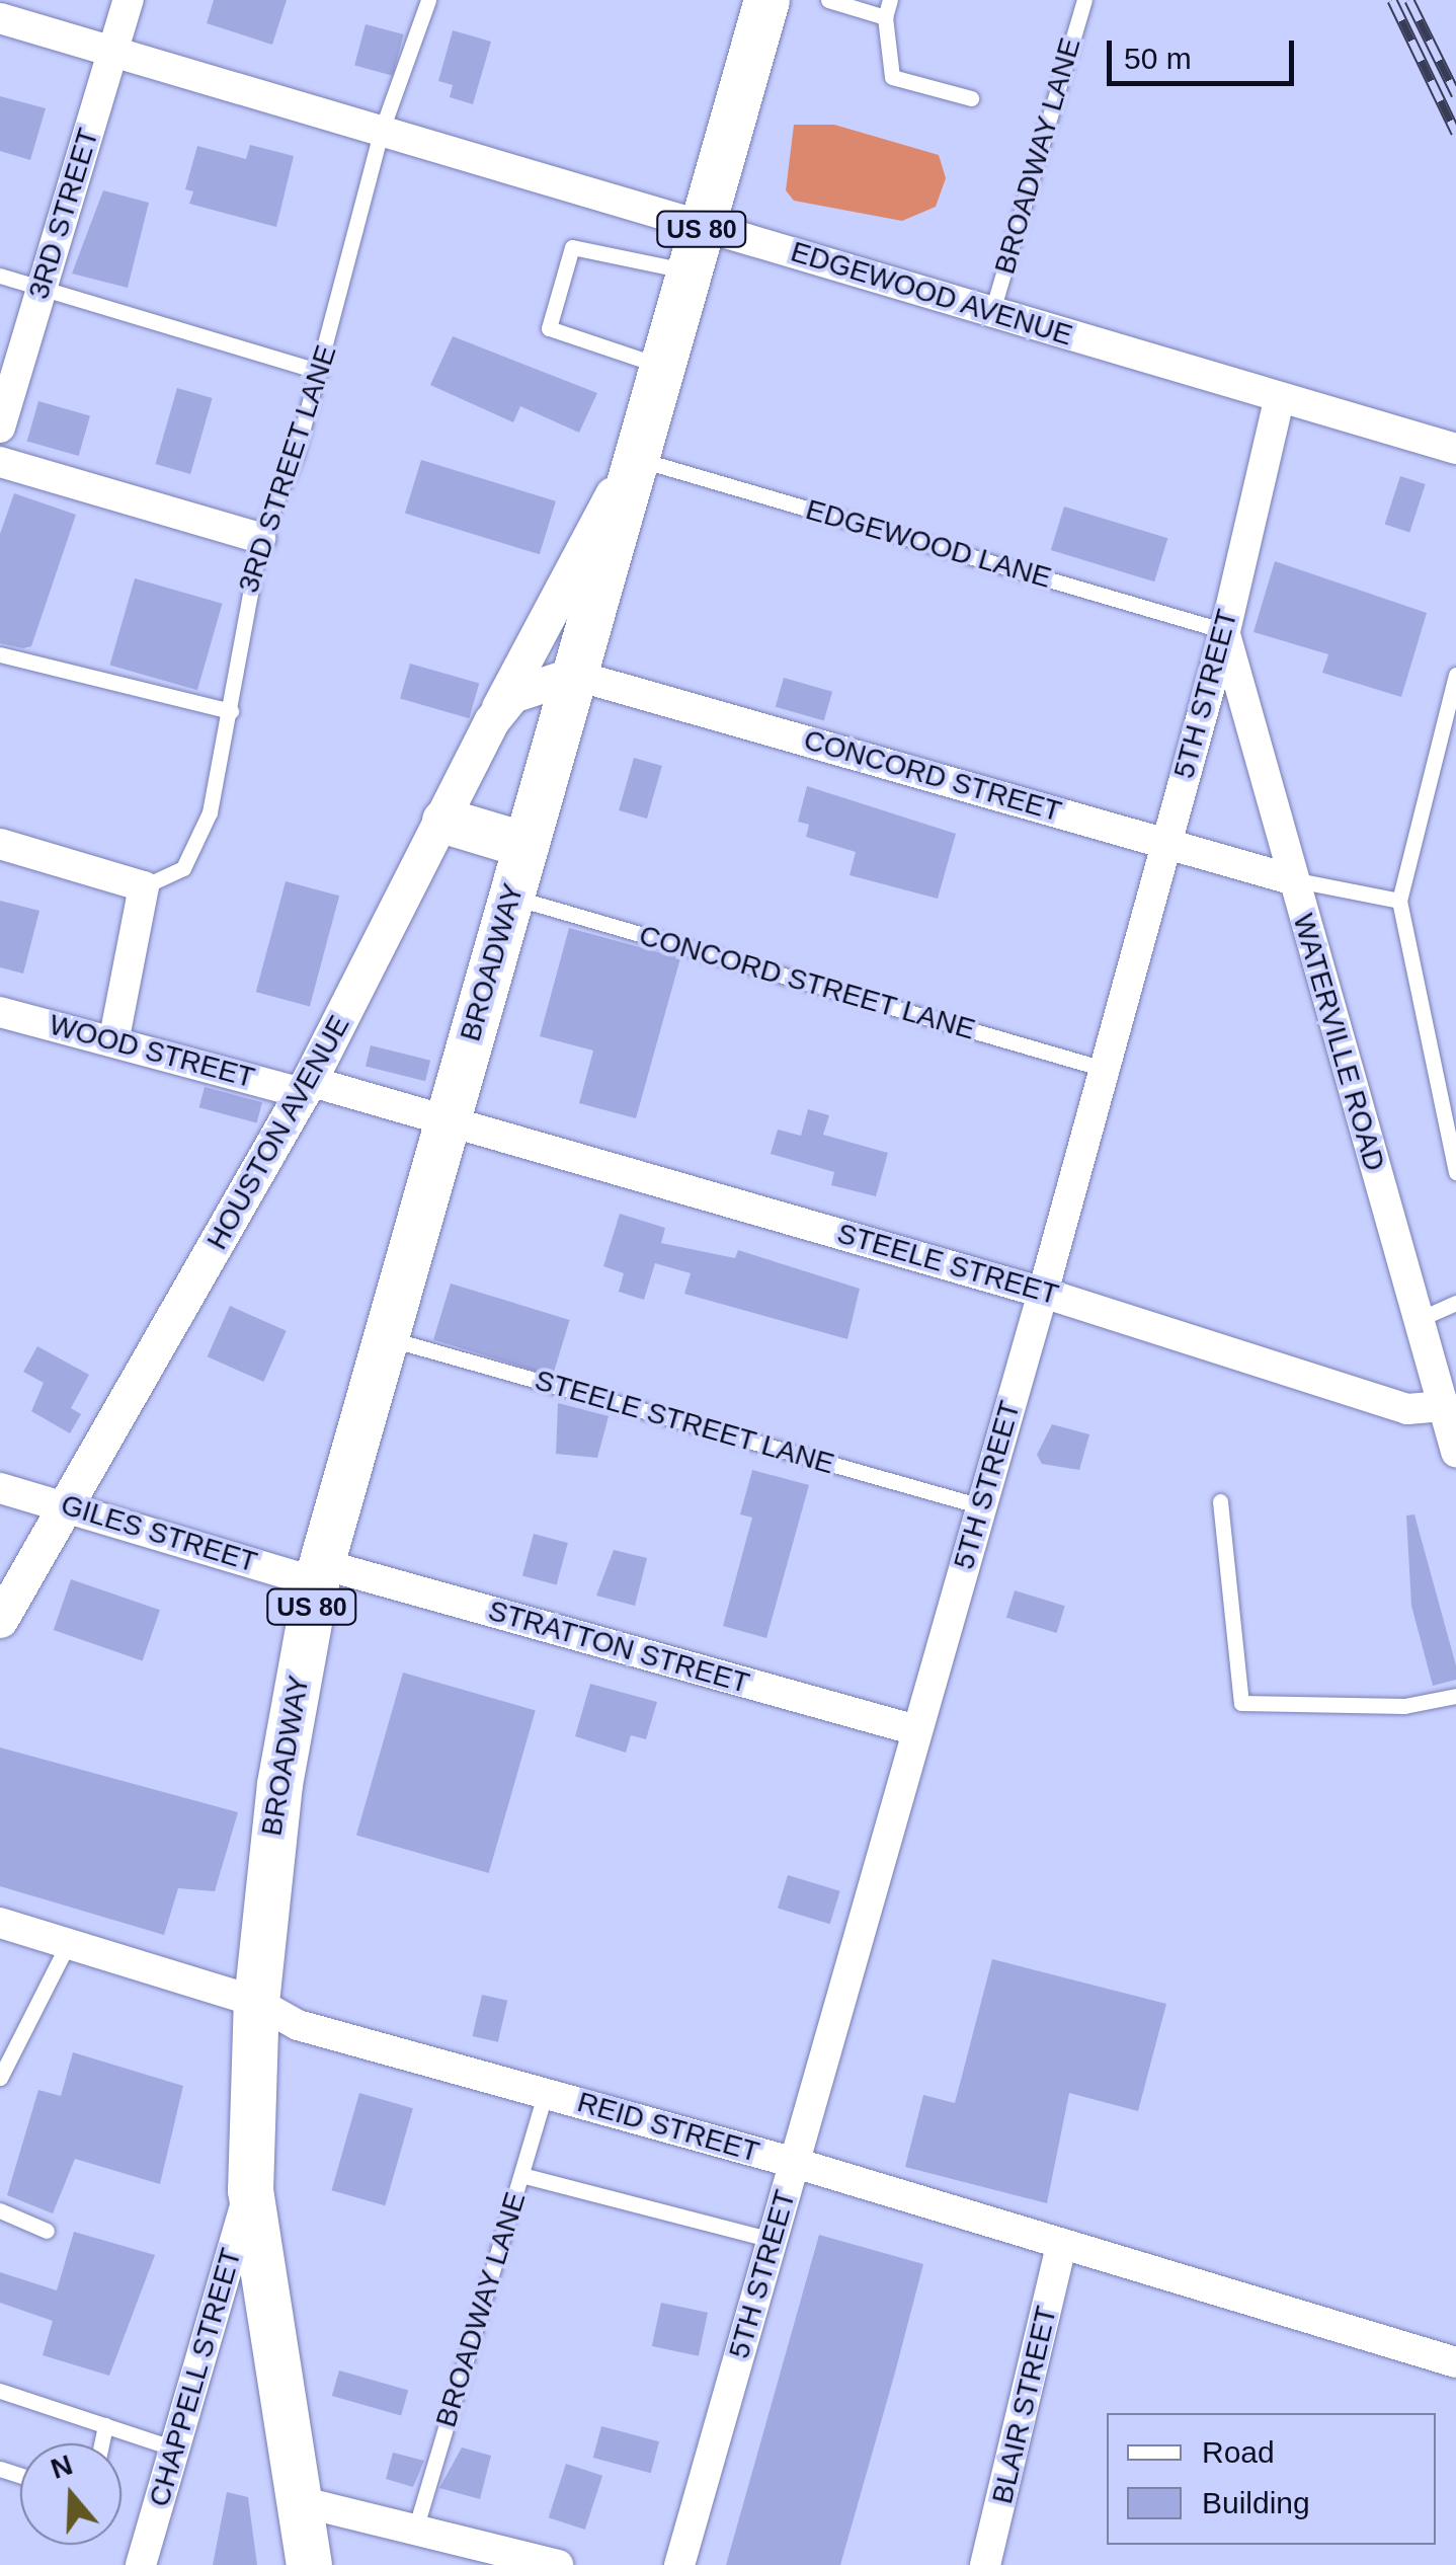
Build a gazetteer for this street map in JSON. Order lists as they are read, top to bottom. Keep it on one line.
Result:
{"streets":{"main road":["US 80","BROADWAY"],"street":["3RD STREET","EDGEWOOD AVENUE","5TH STREET","CONCORD STREET","WATERVILLE ROAD","WOOD STREET","HOUSTON AVENUE","STEELE STREET","GILES STREET","STRATTON STREET","REID STREET","CHAPPELL STREET","BLAIR STREET"],"lane":["BROADWAY LANE","3RD STREET LANE","EDGEWOOD LANE","CONCORD STREET LANE","STEELE STREET LANE"]},"crossings":[["BROADWAY LANE","EDGEWOOD AVENUE"],["BROADWAY LANE","REID STREET"],["3RD STREET","EDGEWOOD AVENUE"],["US 80","EDGEWOOD AVENUE"],["US 80","EDGEWOOD LANE"],["US 80","CONCORD STREET"],["US 80","BROADWAY"],["US 80","HOUSTON AVENUE"],["EDGEWOOD AVENUE","3RD STREET LANE"],["EDGEWOOD AVENUE","5TH STREET"],["EDGEWOOD LANE","5TH STREET"],["EDGEWOOD LANE","WATERVILLE ROAD"],["5TH STREET","CONCORD STREET"],["5TH STREET","CONCORD STREET LANE"],["5TH STREET","WATERVILLE ROAD"],["5TH STREET","STEELE STREET"],["5TH STREET","STEELE STREET LANE"],["5TH STREET","STRATTON STREET"],["5TH STREET","REID STREET"],["CONCORD STREET","BROADWAY"],["CONCORD STREET","WATERVILLE ROAD"],["CONCORD STREET","HOUSTON AVENUE"],["BROADWAY","CONCORD STREET LANE"],["BROADWAY","WOOD STREET"],["BROADWAY","HOUSTON AVENUE"],["BROADWAY","STEELE STREET"],["BROADWAY","STEELE STREET LANE"],["BROADWAY","GILES STREET"],["BROADWAY","STRATTON STREET"],["BROADWAY","REID STREET"],["BROADWAY","CHAPPELL STREET"],["WATERVILLE ROAD","STEELE STREET"],["WOOD STREET","HOUSTON AVENUE"],["WOOD STREET","STEELE STREET"],["HOUSTON AVENUE","GILES STREET"],["GILES STREET","STRATTON STREET"],["REID STREET","BLAIR STREET"]],"legend":["Road","Building"],"scale_bar":"50 m","north":"top"}
